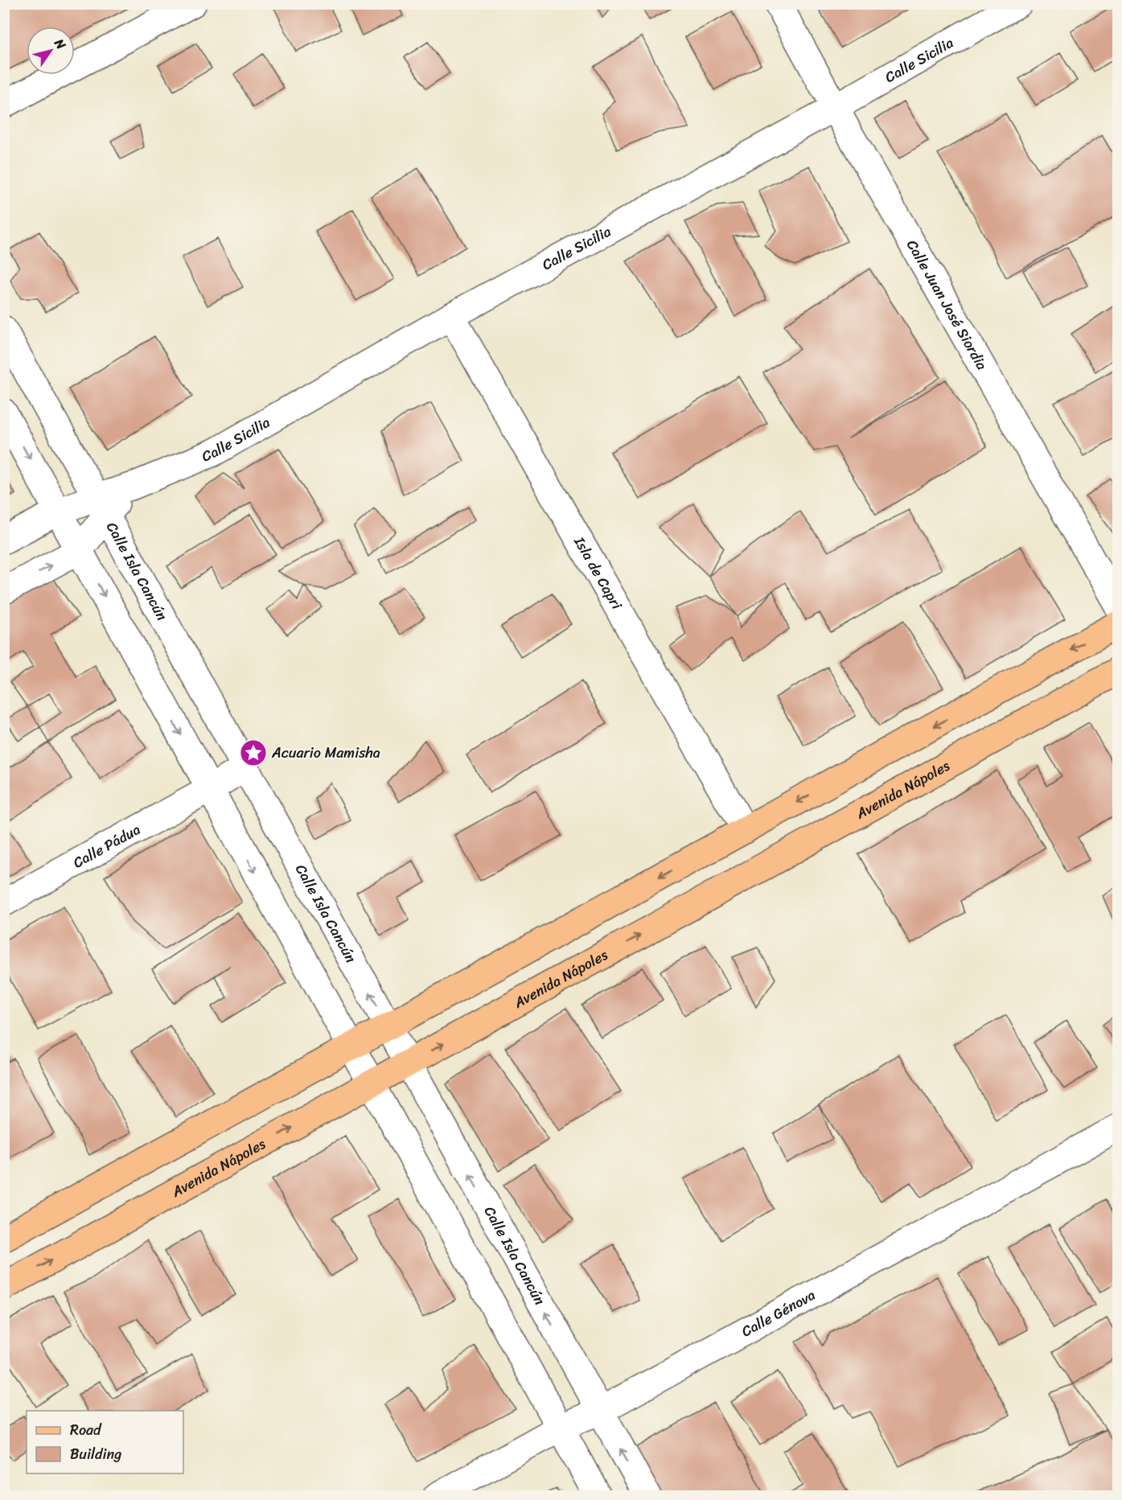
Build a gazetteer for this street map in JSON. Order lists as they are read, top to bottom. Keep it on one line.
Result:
{"streets":{"main road":["Avenida Nápoles"],"street":["Calle Sicilia","Calle Juan José Siordia","Calle Isla Cancún","Isla de Capri","Calle Pádua","Calle Génova"]},"crossings":[["Calle Sicilia","Calle Juan José Siordia"],["Calle Sicilia","Calle Isla Cancún"],["Calle Sicilia","Isla de Capri"],["Calle Isla Cancún","Avenida Nápoles"],["Calle Isla Cancún","Calle Pádua"],["Calle Isla Cancún","Calle Génova"]],"places":{"place":["Acuario Mamisha"]},"legend":["Road","Building"],"north":"top right"}
